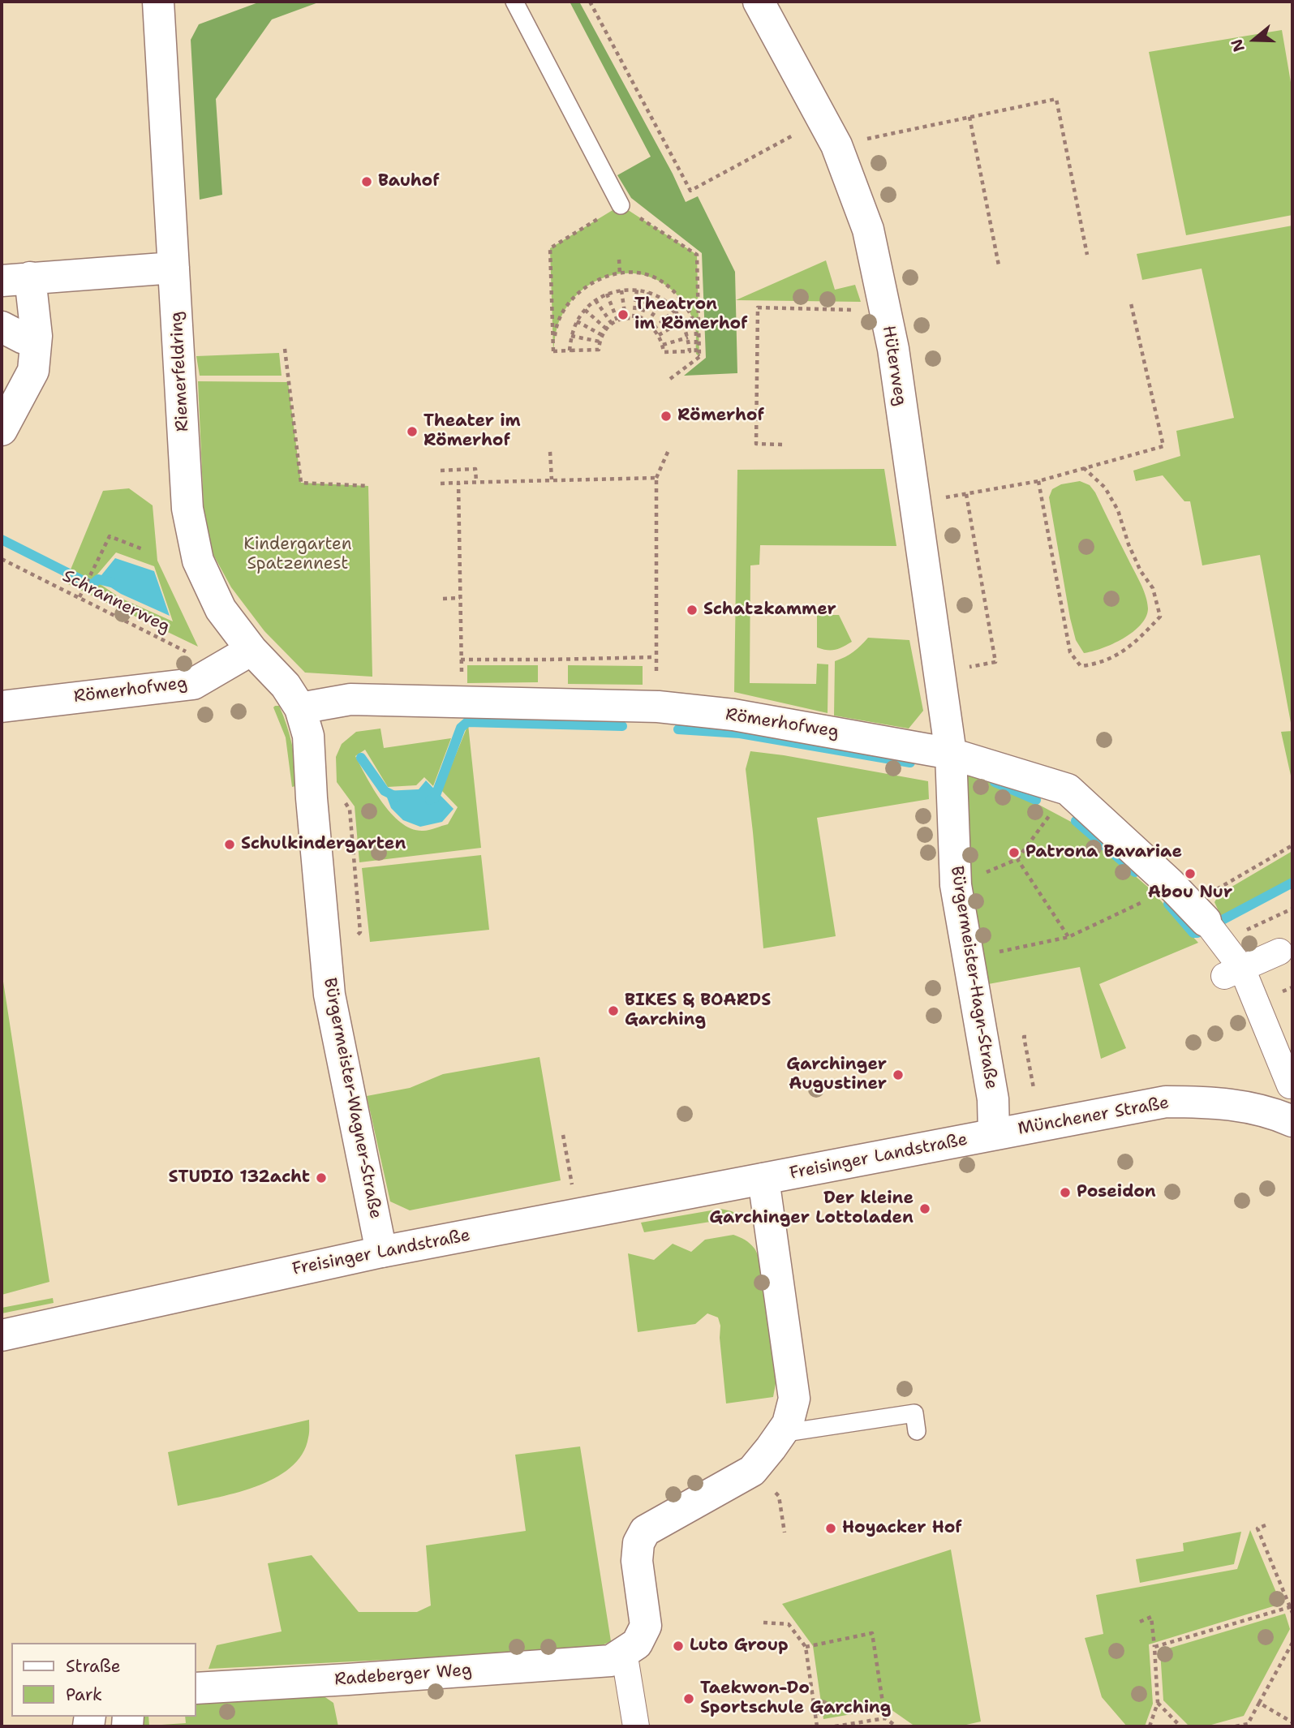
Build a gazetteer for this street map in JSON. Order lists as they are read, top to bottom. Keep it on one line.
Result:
{"streets":{"street":["Hüterweg","Riemerfeldring","Römerhofweg","Bürgermeister-Hagn-Straße","Bürgermeister-Wagner-Straße","Münchener Straße","Freisinger Landstraße","Radeberger Weg"],"path":["Schrannerweg"]},"crossings":[["Hüterweg","Römerhofweg"],["Hüterweg","Bürgermeister-Hagn-Straße"],["Riemerfeldring","Römerhofweg"],["Riemerfeldring","Bürgermeister-Wagner-Straße"],["Schrannerweg","Römerhofweg"],["Römerhofweg","Bürgermeister-Hagn-Straße"],["Römerhofweg","Bürgermeister-Wagner-Straße"],["Bürgermeister-Hagn-Straße","Münchener Straße"],["Bürgermeister-Hagn-Straße","Freisinger Landstraße"],["Bürgermeister-Wagner-Straße","Freisinger Landstraße"],["Münchener Straße","Freisinger Landstraße"]],"parks":["Kindergarten Spatzennest"],"places":["Bauhof","Theatron im Römerhof","Römerhof","Theater im Römerhof","Schatzkammer","Schulkindergarten","Patrona Bavariae","Abou Nur","BIKES & BOARDS Garching","Garchinger Augustiner","STUDIO 132acht","Poseidon","Der kleine Garchinger Lottoladen","Hoyacker Hof","Luto Group","Taekwon-Do Sportschule Garching"],"legend":["Straße","Park"],"north":"left"}
